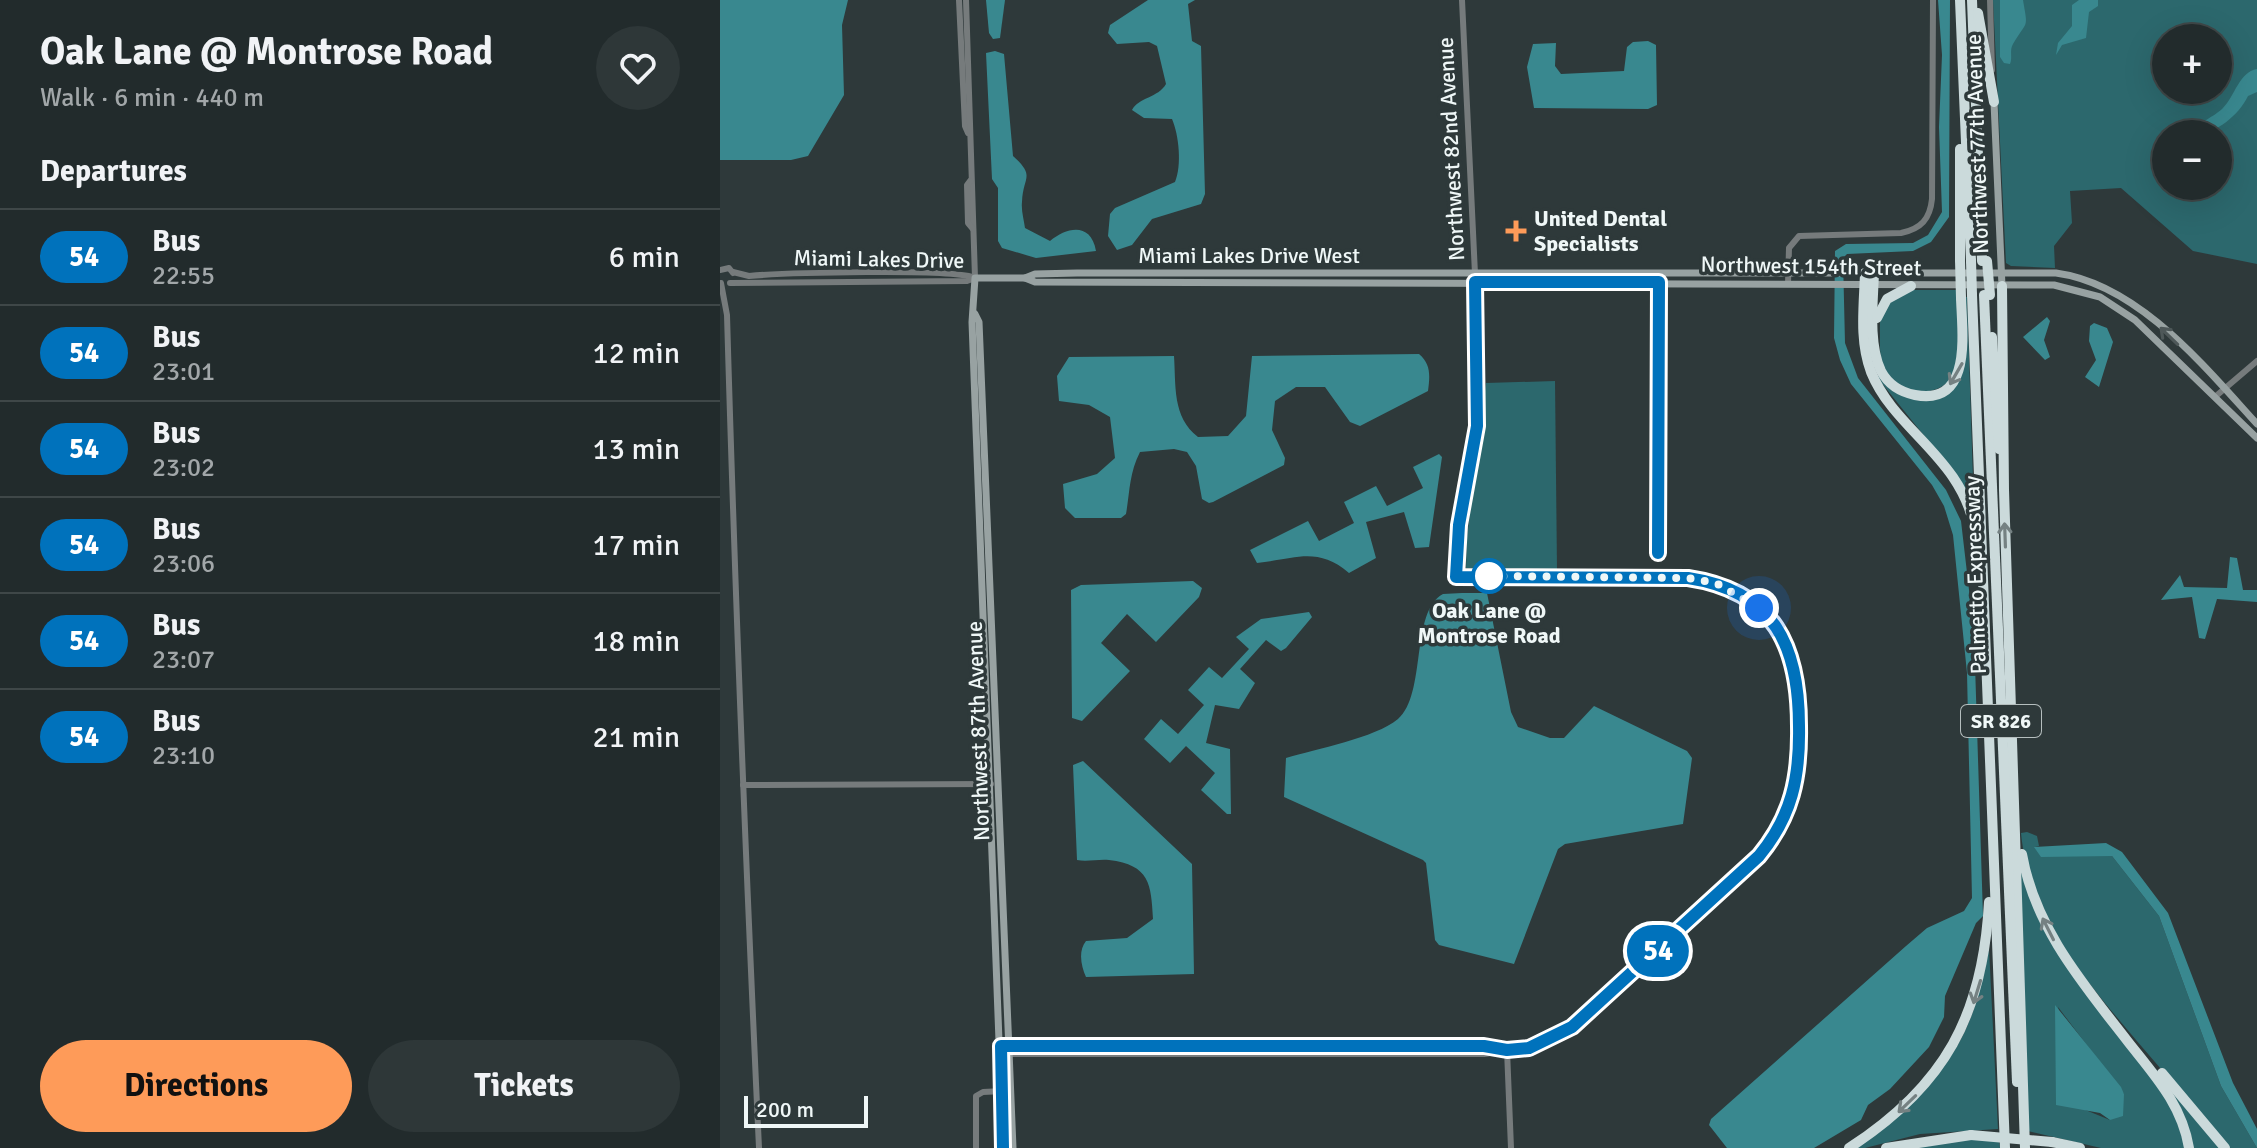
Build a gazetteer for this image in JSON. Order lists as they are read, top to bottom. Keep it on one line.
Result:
{"streets":{"highway":["Palmetto Expressway","SR 826"],"main road":["Northwest 77th Avenue","Miami Lakes Drive West","Northwest 154th Street","Northwest 87th Avenue"],"street":["Northwest 82nd Avenue","Miami Lakes Drive"]},"crossings":[["Northwest 77th Avenue","Northwest 154th Street"],["Northwest 82nd Avenue","Miami Lakes Drive West"],["Northwest 82nd Avenue","Northwest 154th Street"],["Miami Lakes Drive West","Miami Lakes Drive"],["Miami Lakes Drive West","Northwest 154th Street"],["Miami Lakes Drive West","Northwest 87th Avenue"],["Miami Lakes Drive","Northwest 87th Avenue"]],"places":{"health":["United Dental Specialists"],"other":["Oak Lane @ Montrose Road"]},"lines":["bus line 54"],"scale_bar":"200 m","page":{"heading":[["Oak Lane @ Montrose Road","Walk · 6 min · 440 m"],"Departures"],"on_map":"54","map_buttons":["+","−"],"list":[{"mark":"54","name":"Bus","note":"22:55","value":"6 min"},{"mark":"54","name":"Bus","note":"23:01","value":"12 min"},{"mark":"54","name":"Bus","note":"23:02","value":"13 min"},{"mark":"54","name":"Bus","note":"23:06","value":"17 min"},{"mark":"54","name":"Bus","note":"23:07","value":"18 min"},{"mark":"54","name":"Bus","note":"23:10","value":"21 min"}],"buttons":["Directions","Tickets"],"scale":"200 m"}}
